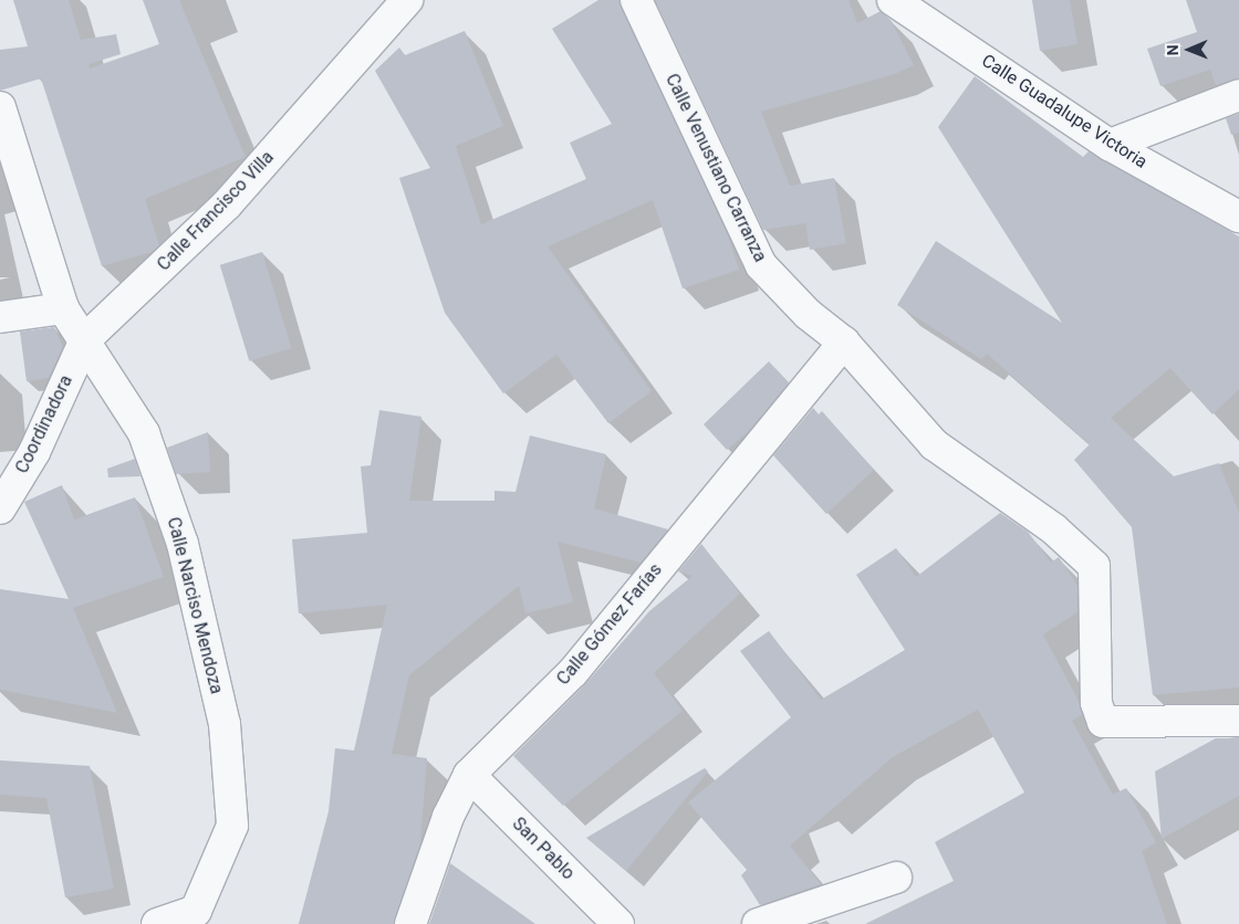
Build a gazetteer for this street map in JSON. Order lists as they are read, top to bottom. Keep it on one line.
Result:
{"streets":{"street":["Calle Guadalupe Victoria","Calle Venustiano Carranza","Calle Francisco Villa","Coordinadora","Calle Narciso Mendoza","Calle Gómez Farías","San Pablo"]},"crossings":[["Calle Venustiano Carranza","Calle Gómez Farías"],["Calle Francisco Villa","Coordinadora"],["Calle Francisco Villa","Calle Narciso Mendoza"],["Coordinadora","Calle Narciso Mendoza"],["Calle Gómez Farías","San Pablo"]],"north":"left"}
